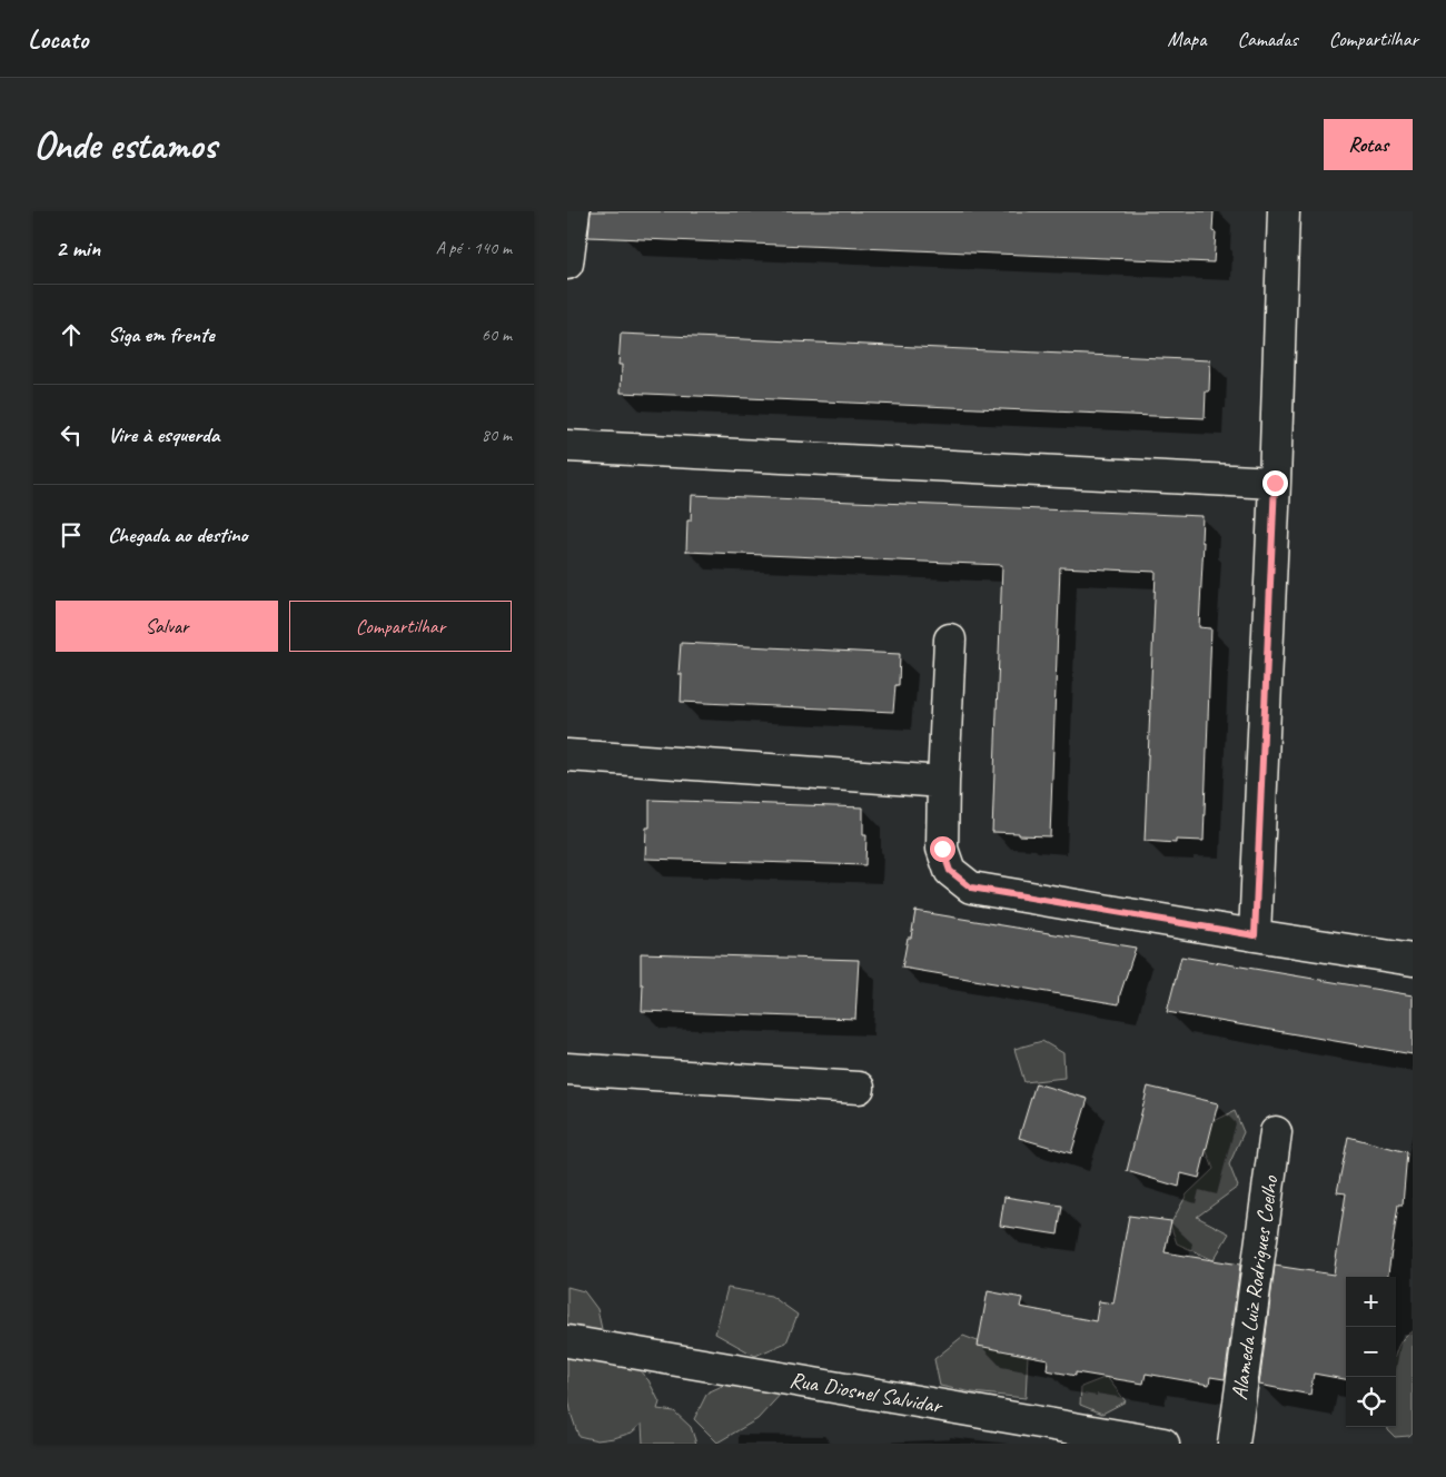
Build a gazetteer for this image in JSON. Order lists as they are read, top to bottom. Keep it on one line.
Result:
{"streets":{"street":["Alameda Luiz Rodrigues Coelho","Rua Diosnel Salvidar"]},"page":{"header":"Locato","nav":["Mapa","Camadas","Compartilhar"],"buttons":["Rotas",["Salvar","Compartilhar"]],"title":"Onde estamos","heading":["2 min","A pé · 140 m"],"list":[["Siga em frente","60 m"],["Vire à esquerda","80 m"],"Chegada ao destino"],"map_buttons":["+","−"]}}
